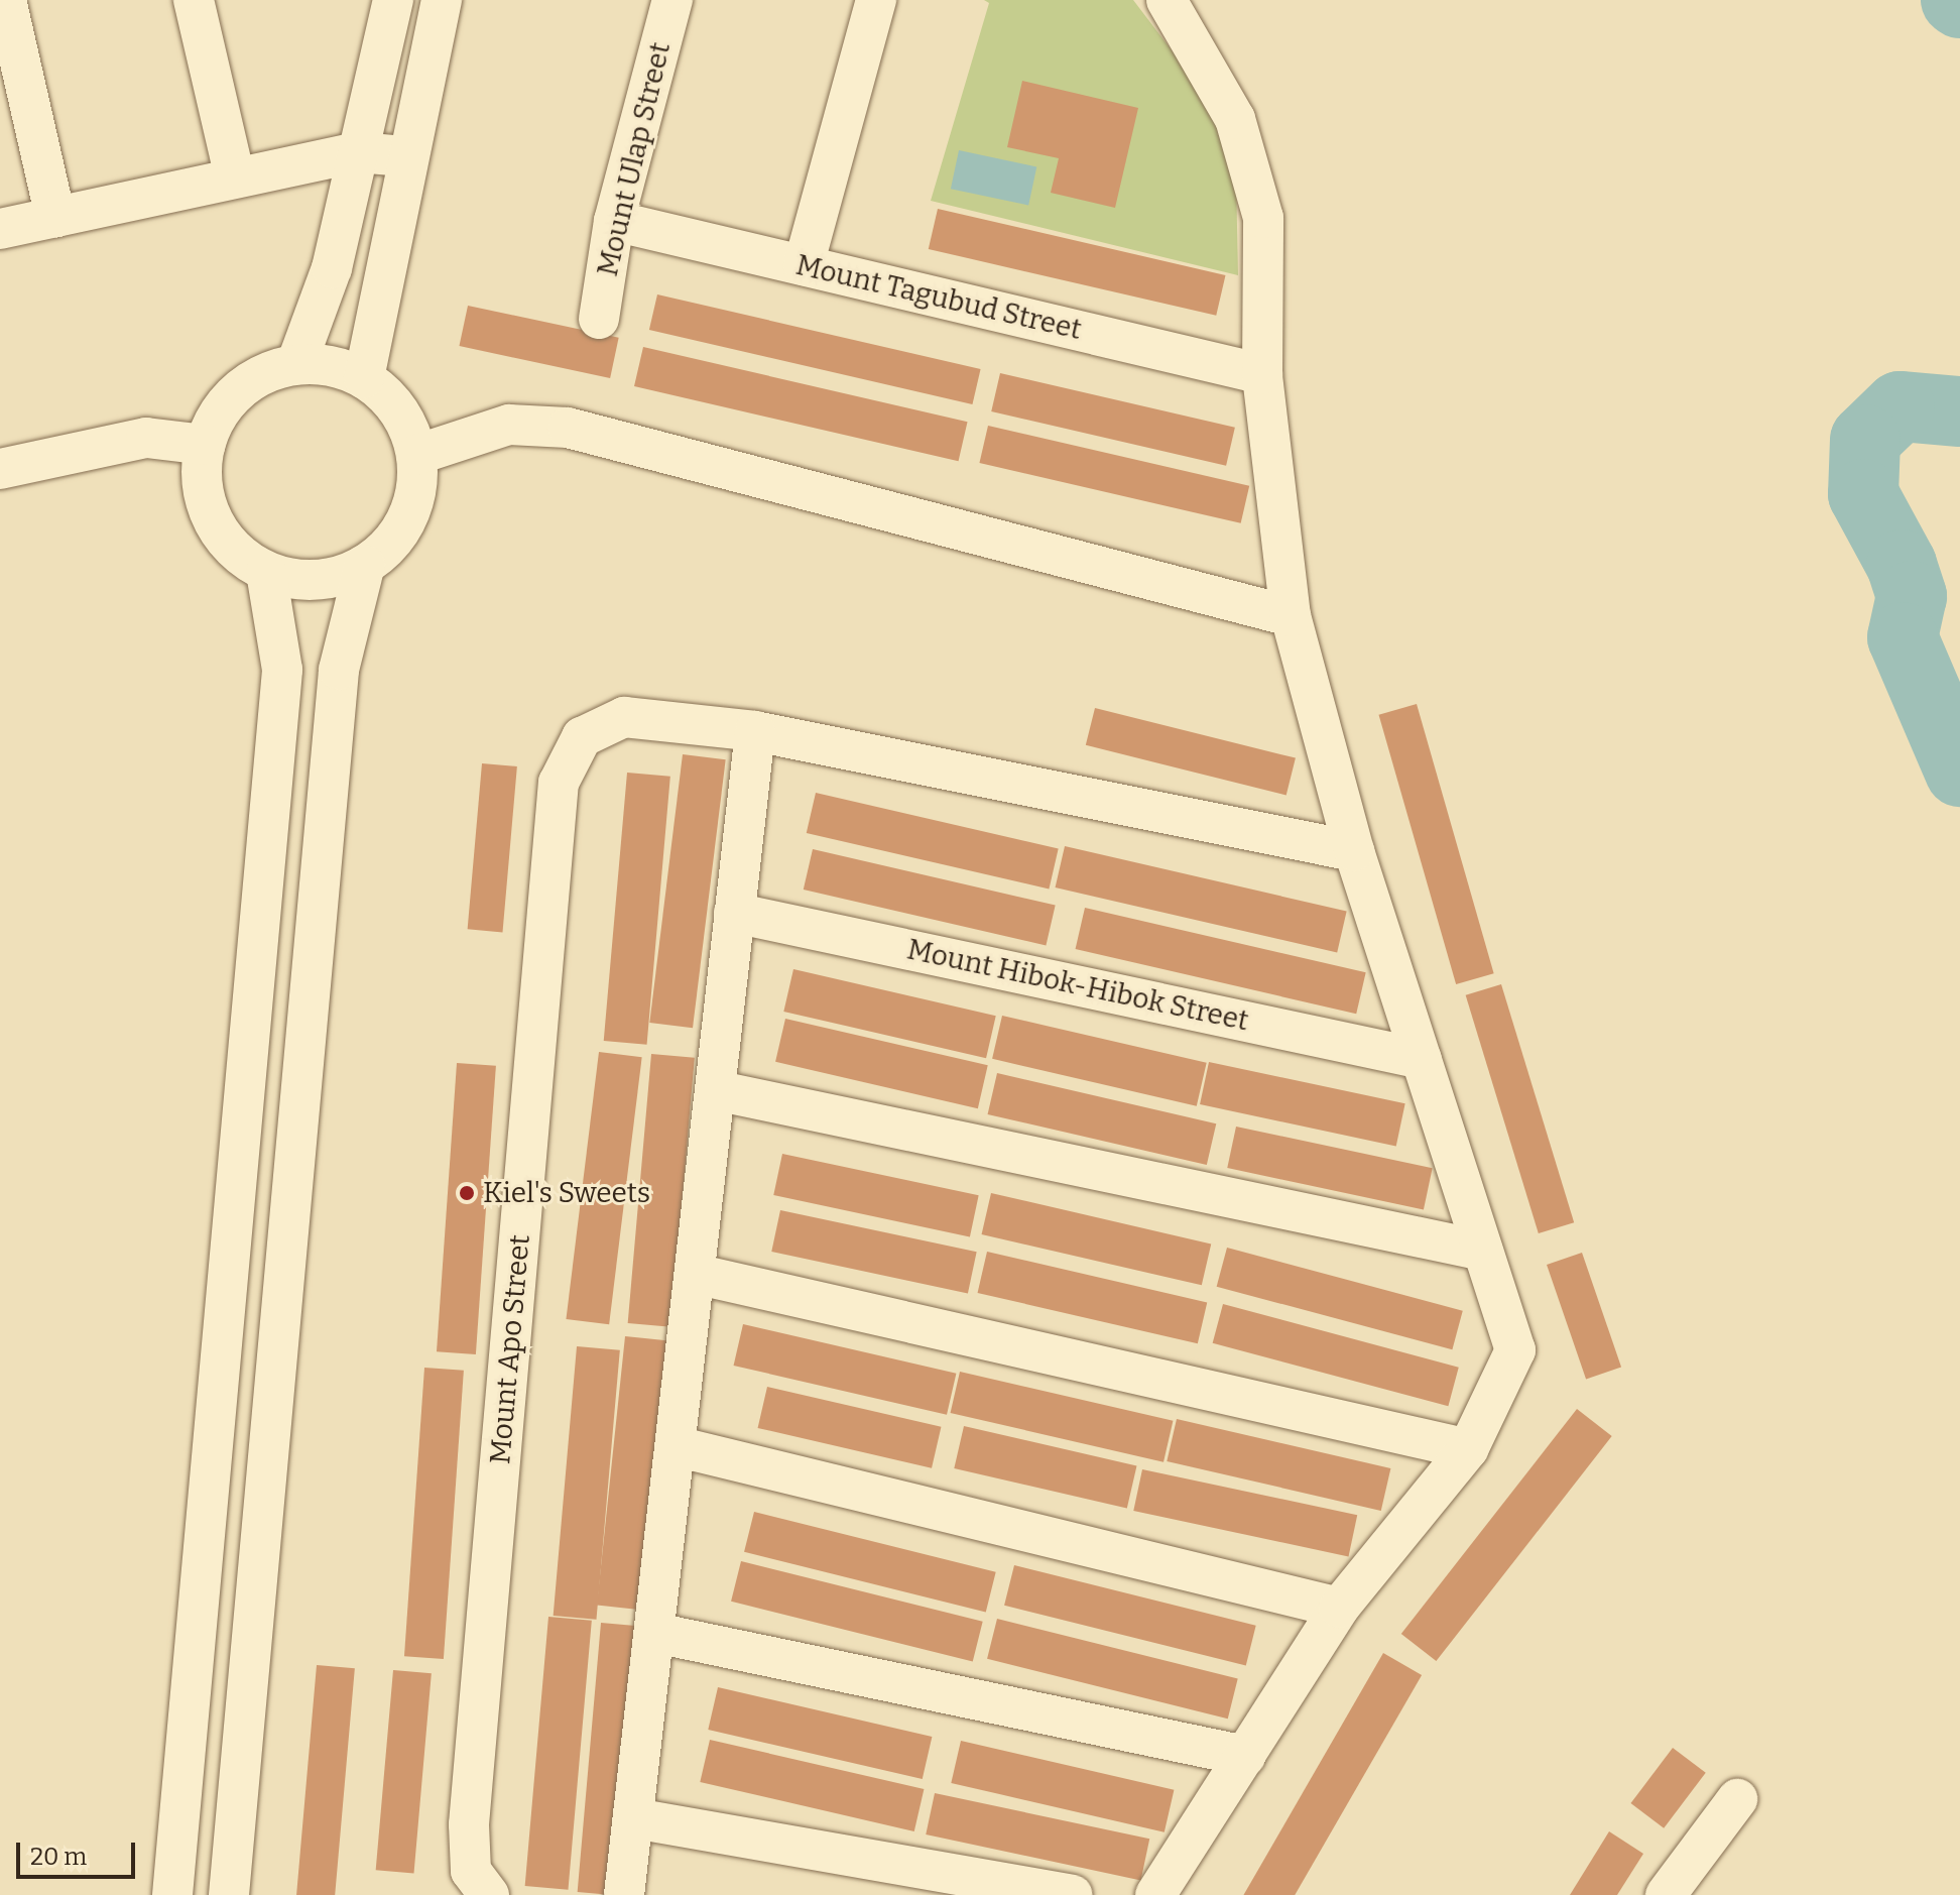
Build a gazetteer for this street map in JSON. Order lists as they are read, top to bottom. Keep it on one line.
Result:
{"streets":{"street":["Mount Ulap Street","Mount Tagubud Street","Mount Hibok-Hibok Street","Mount Apo Street"]},"crossings":[["Mount Ulap Street","Mount Tagubud Street"]],"places":["Kiel's Sweets"],"scale_bar":"20 m"}
